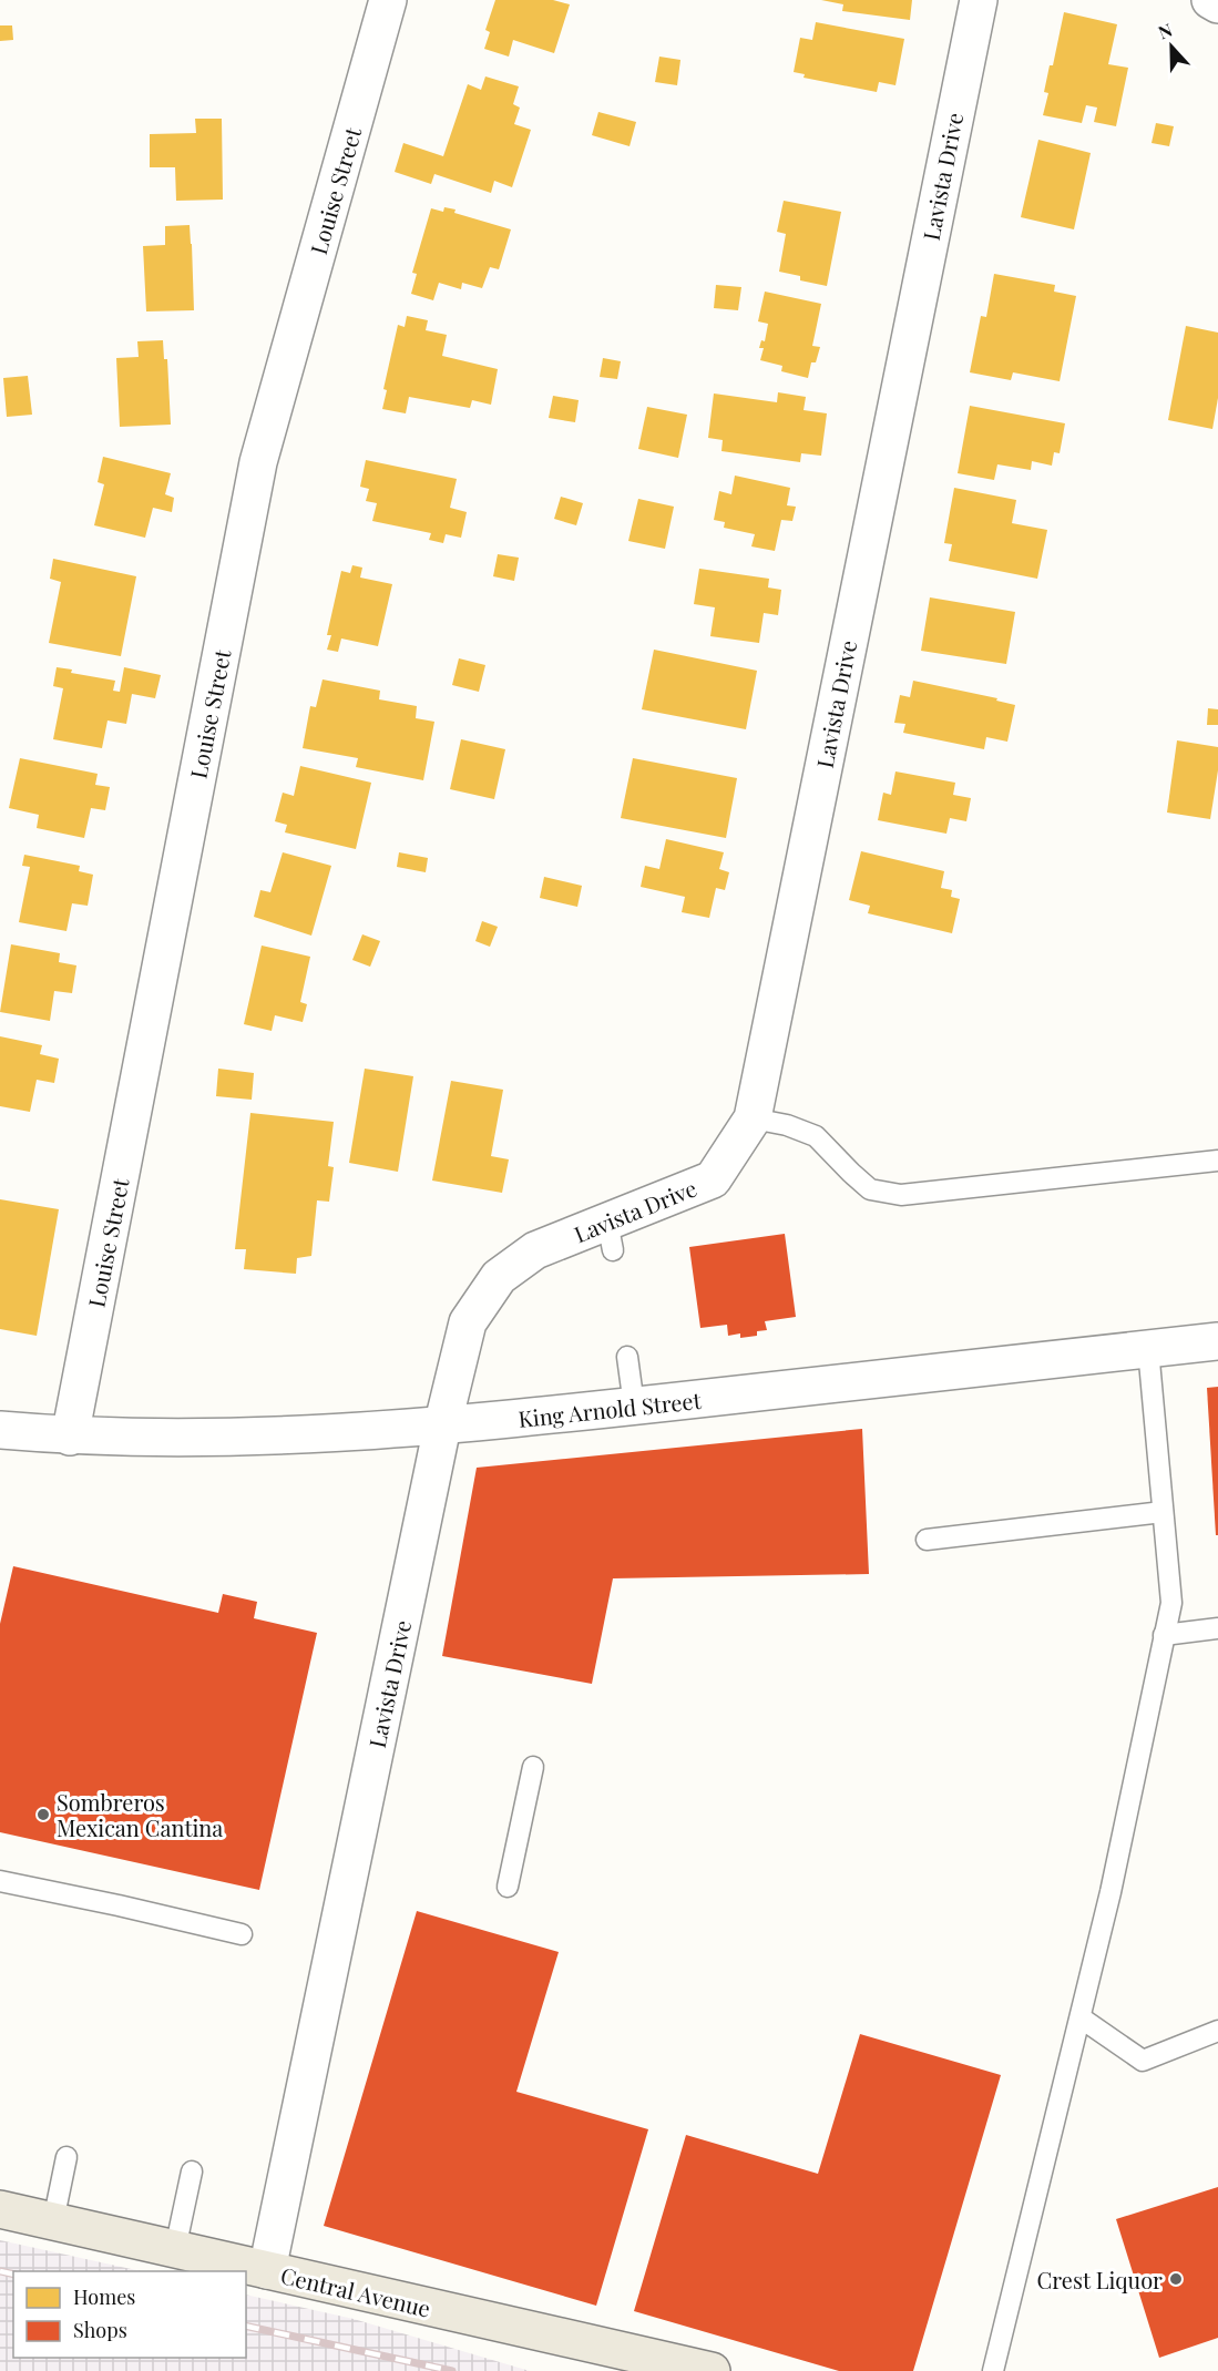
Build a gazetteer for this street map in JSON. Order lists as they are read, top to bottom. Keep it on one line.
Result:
{"streets":{"main road":["Central Avenue"],"street":["Lavista Drive","Louise Street","King Arnold Street"]},"crossings":[["Lavista Drive","King Arnold Street"],["Lavista Drive","Central Avenue"],["Louise Street","King Arnold Street"]],"places":["Sombreros Mexican Cantina","Crest Liquor"],"legend":["Homes","Shops"],"north":"top"}
